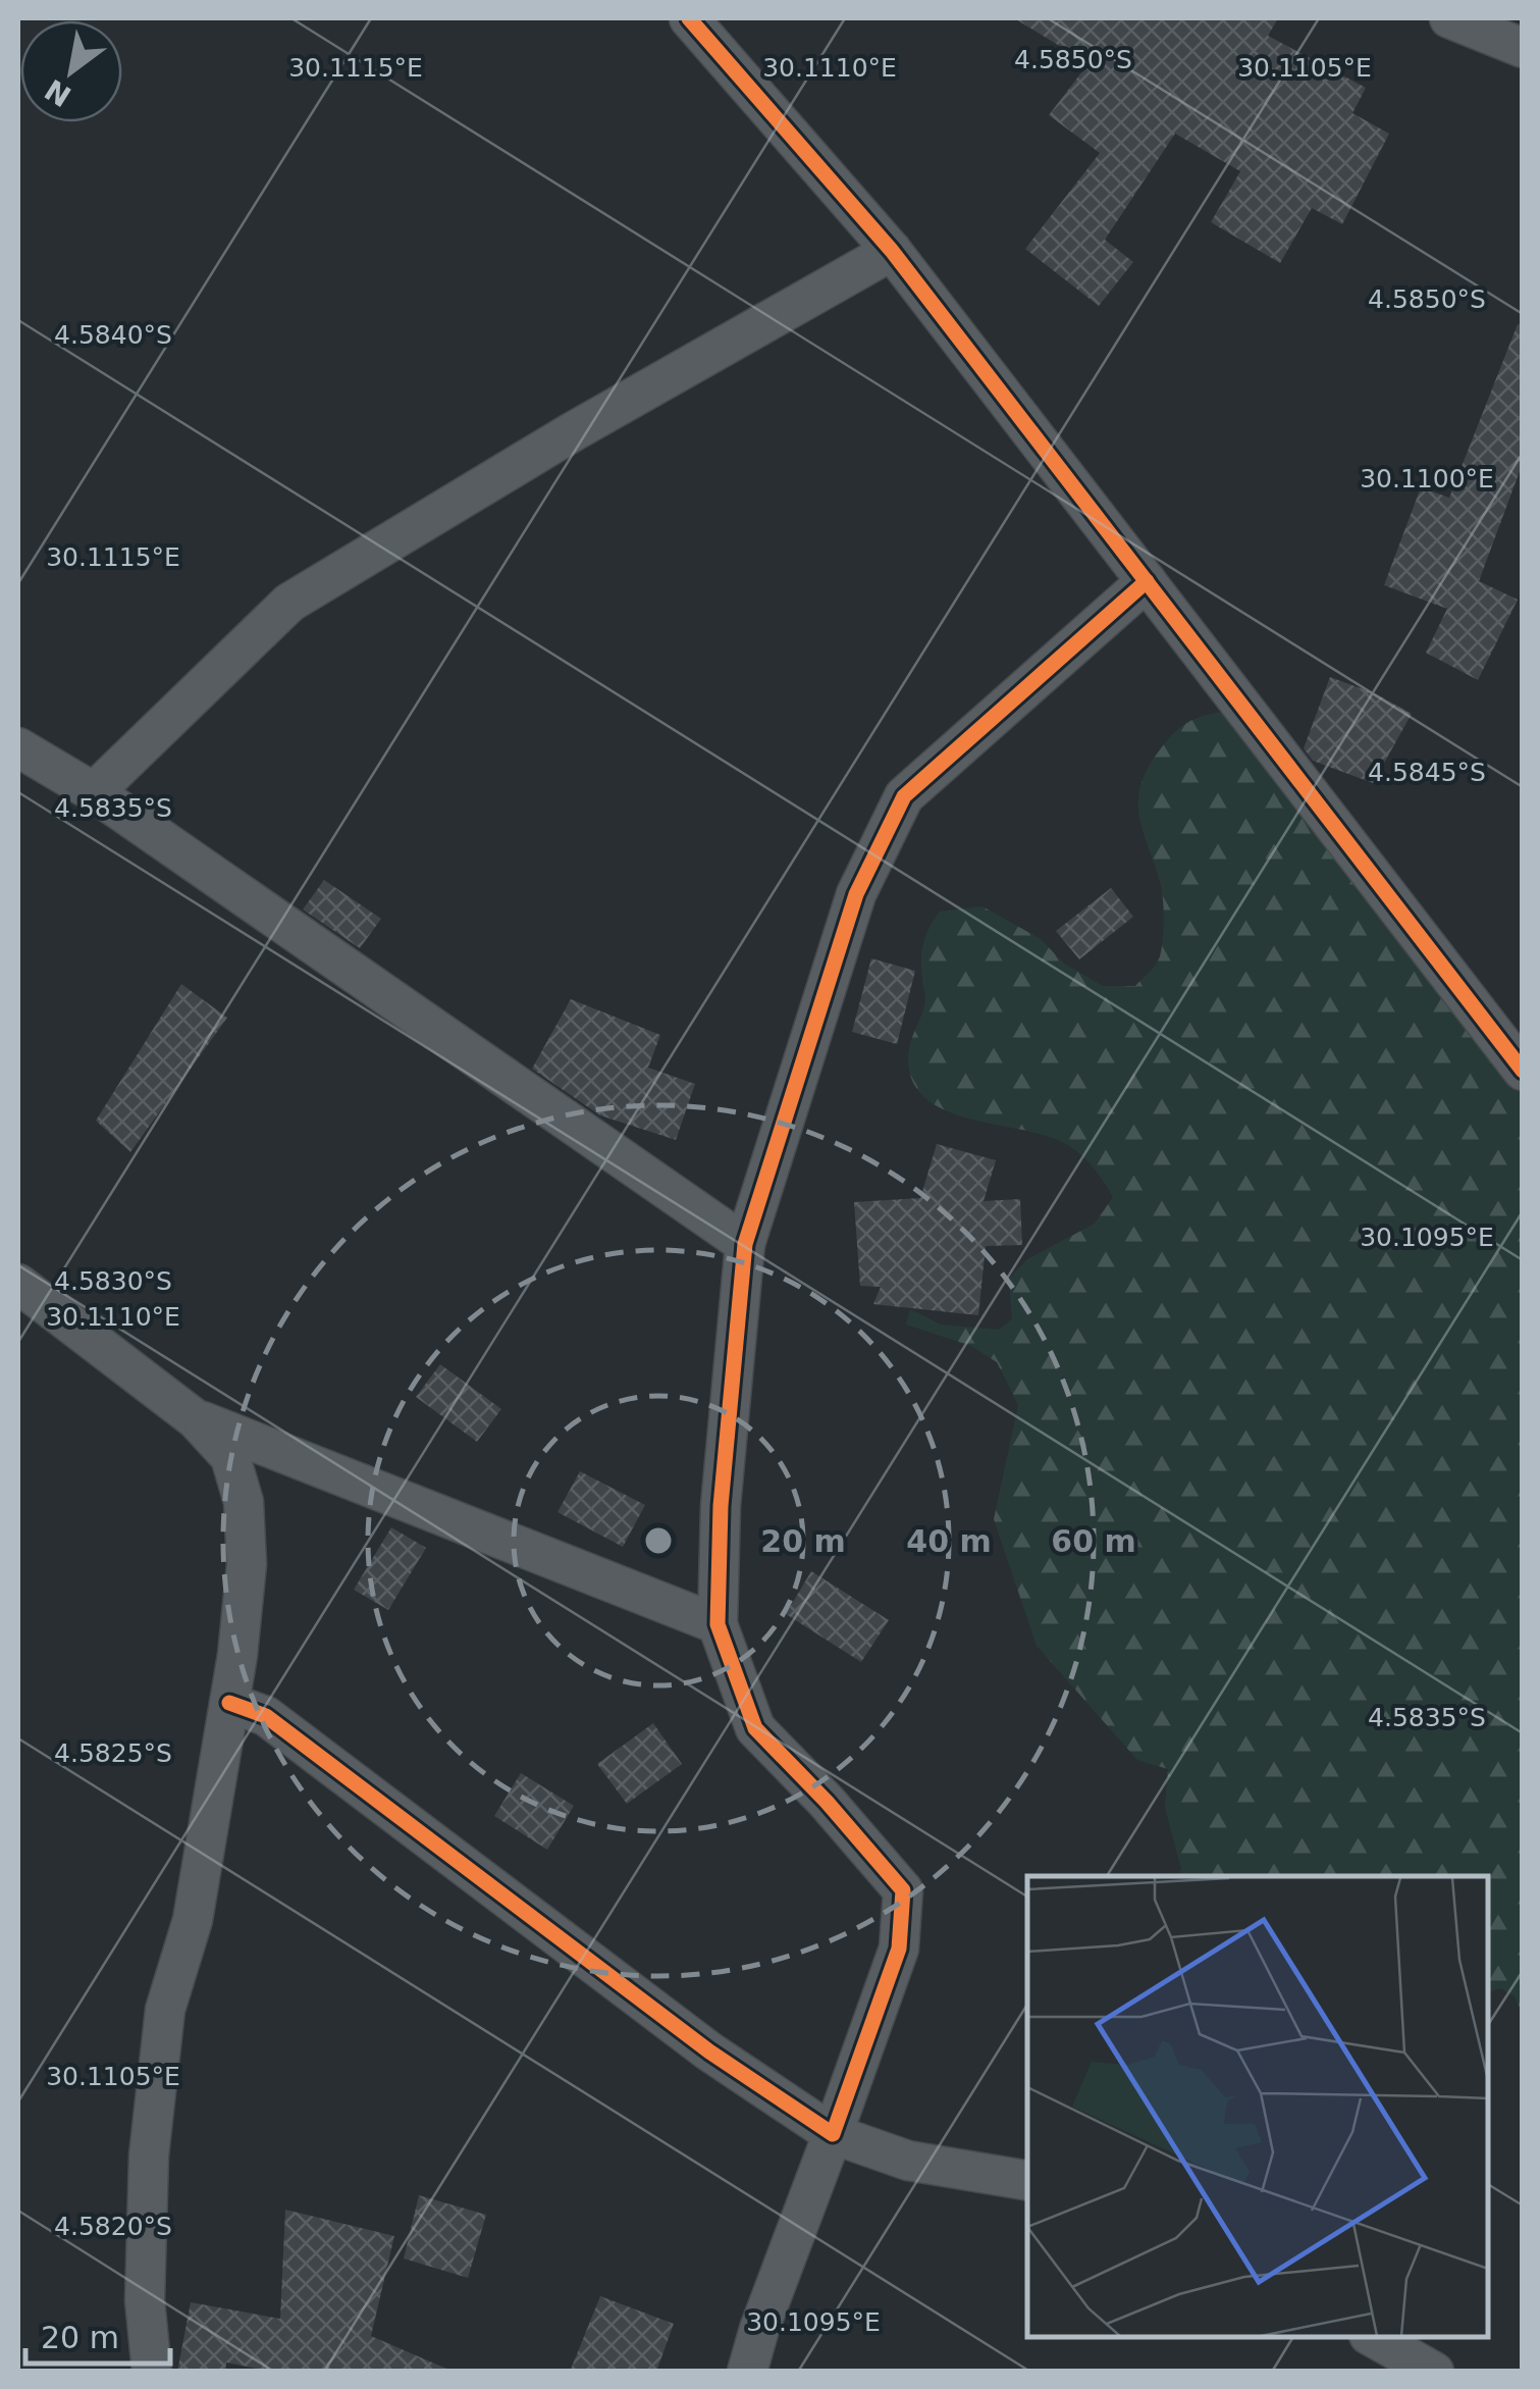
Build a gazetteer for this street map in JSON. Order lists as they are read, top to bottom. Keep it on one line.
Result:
{"scale_bar":"20 m","north":"bottom left","coordinates":["4.5850°S","30.1115°E","30.1110°E","30.1105°E","4.5840°S","30.1100°E","4.5845°S","4.5835°S","30.1095°E","4.5830°S","4.5825°S","4.5820°S"],"rings":["20 m","40 m","60 m"]}
